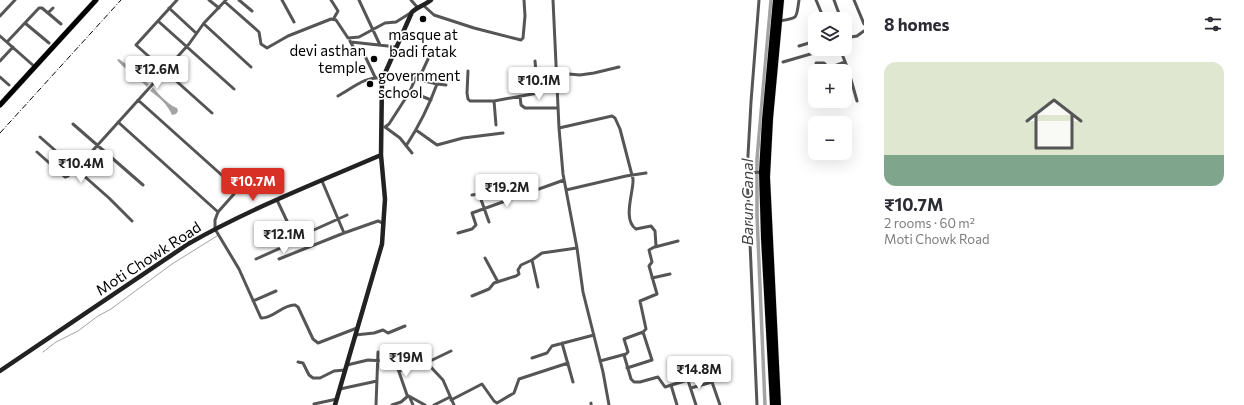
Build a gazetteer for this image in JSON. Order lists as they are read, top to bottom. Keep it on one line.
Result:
{"streets":{"street":["Moti Chowk Road"]},"water":["Barun Canal"],"places":["masque at badi fatak","devi asthan temple","government school"],"page":{"heading":"8 homes","map_buttons":["+","−"],"list":[{"name":"₹10.7M","note":"2 rooms · 60 m² · Moti Chowk Road"}],"price":["₹12.6M","₹10.1M","₹10.4M","₹10.7M","₹19.2M","₹12.1M","₹19M","₹14.8M"]}}
